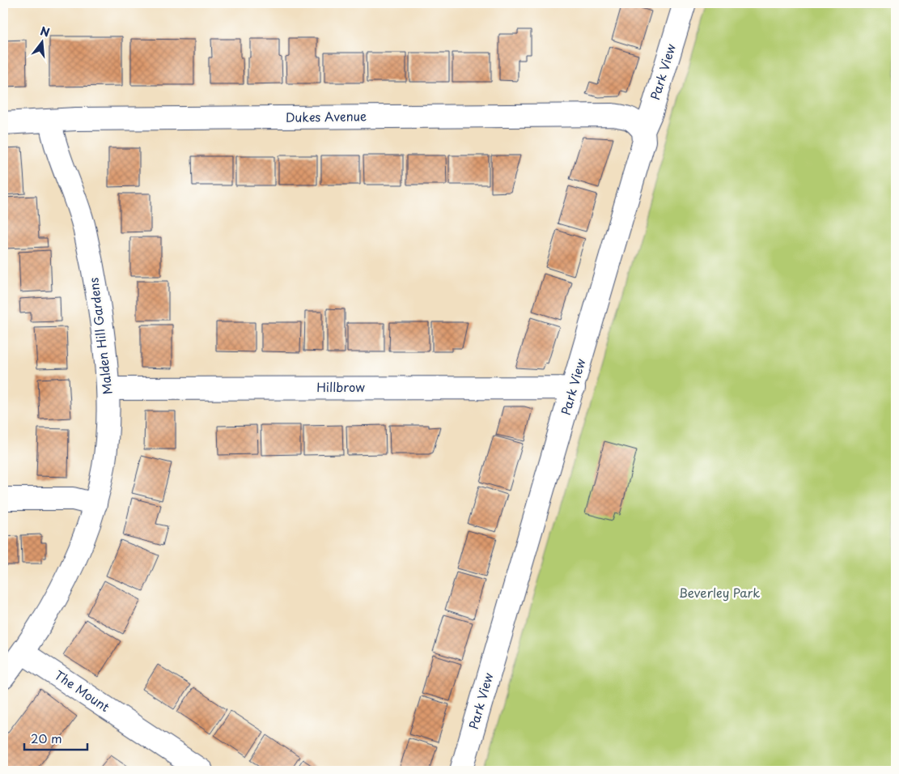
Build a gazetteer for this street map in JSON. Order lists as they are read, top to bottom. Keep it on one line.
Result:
{"streets":{"street":["Park View","Dukes Avenue","Malden Hill Gardens","Hillbrow","The Mount"]},"crossings":[["Park View","Dukes Avenue"],["Park View","Hillbrow"],["Dukes Avenue","Malden Hill Gardens"],["Malden Hill Gardens","Hillbrow"],["Malden Hill Gardens","The Mount"]],"parks":["Beverley Park"],"scale_bar":"20 m","north":"top"}
